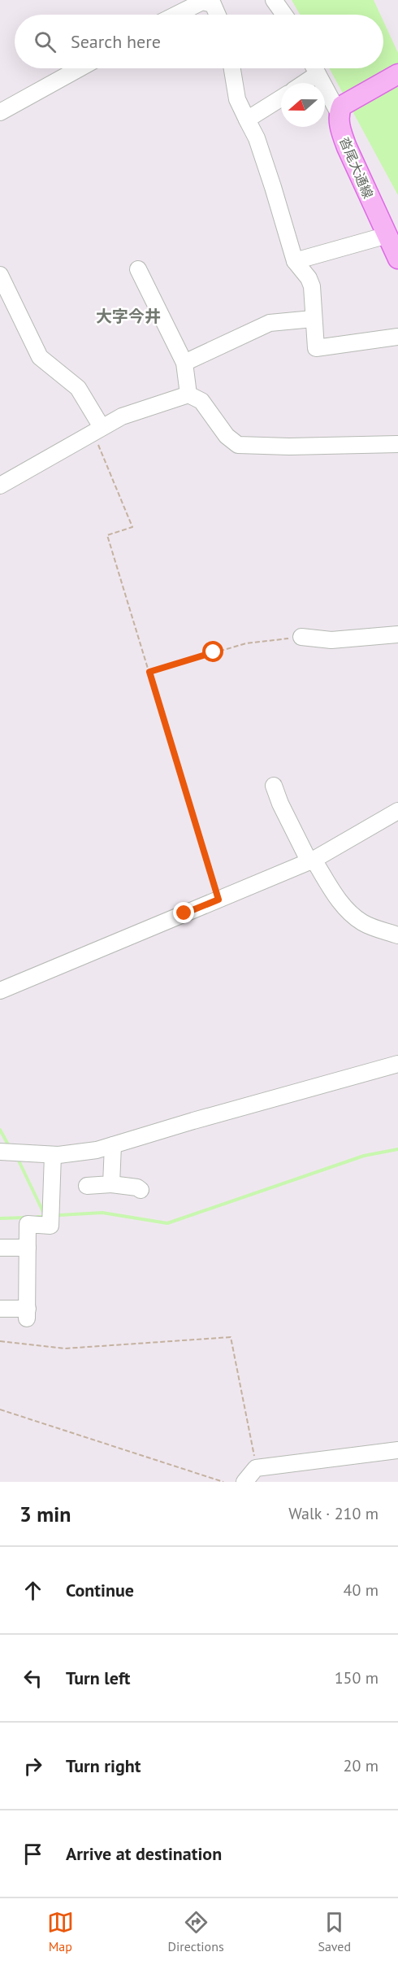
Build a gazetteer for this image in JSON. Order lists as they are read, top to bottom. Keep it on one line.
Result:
{"streets":{"main road":["沓尾大通線"]},"districts":["大字今井"],"north":"left","page":{"search":"Search here","heading":["3 min","Walk · 210 m"],"list":[["Continue","40 m"],["Turn left","150 m"],["Turn right","20 m"],"Arrive at destination"],"nav":["Map","Directions","Saved"]}}
